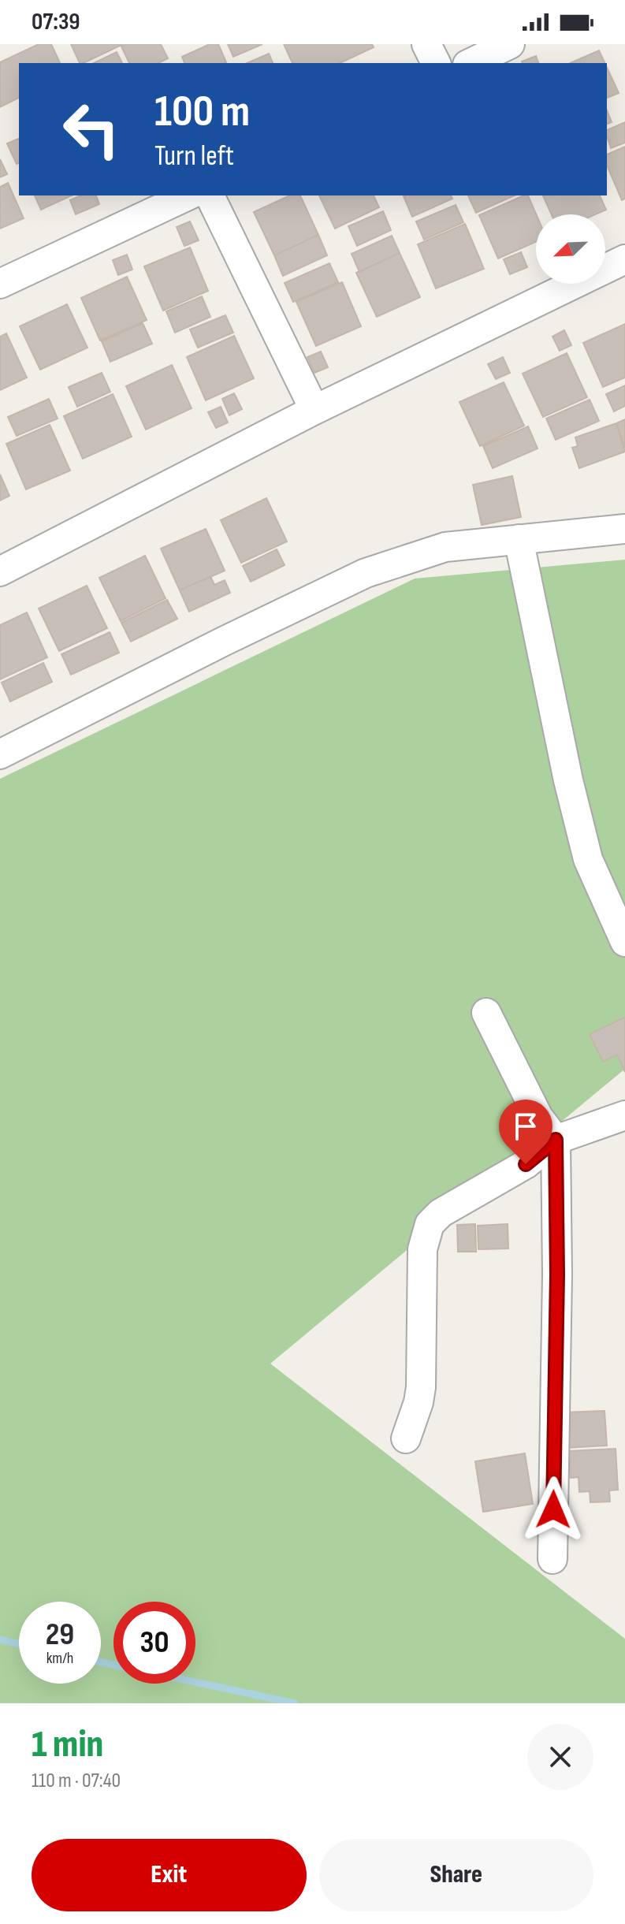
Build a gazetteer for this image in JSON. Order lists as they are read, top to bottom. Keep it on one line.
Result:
{"north":"bottom left","page":{"status":"07:39","turn":["100 m","Turn left"],"speed":"29 km/h","limit":"30","heading":["1 min","110 m · 07:40"],"buttons":["Exit","Share"]}}
